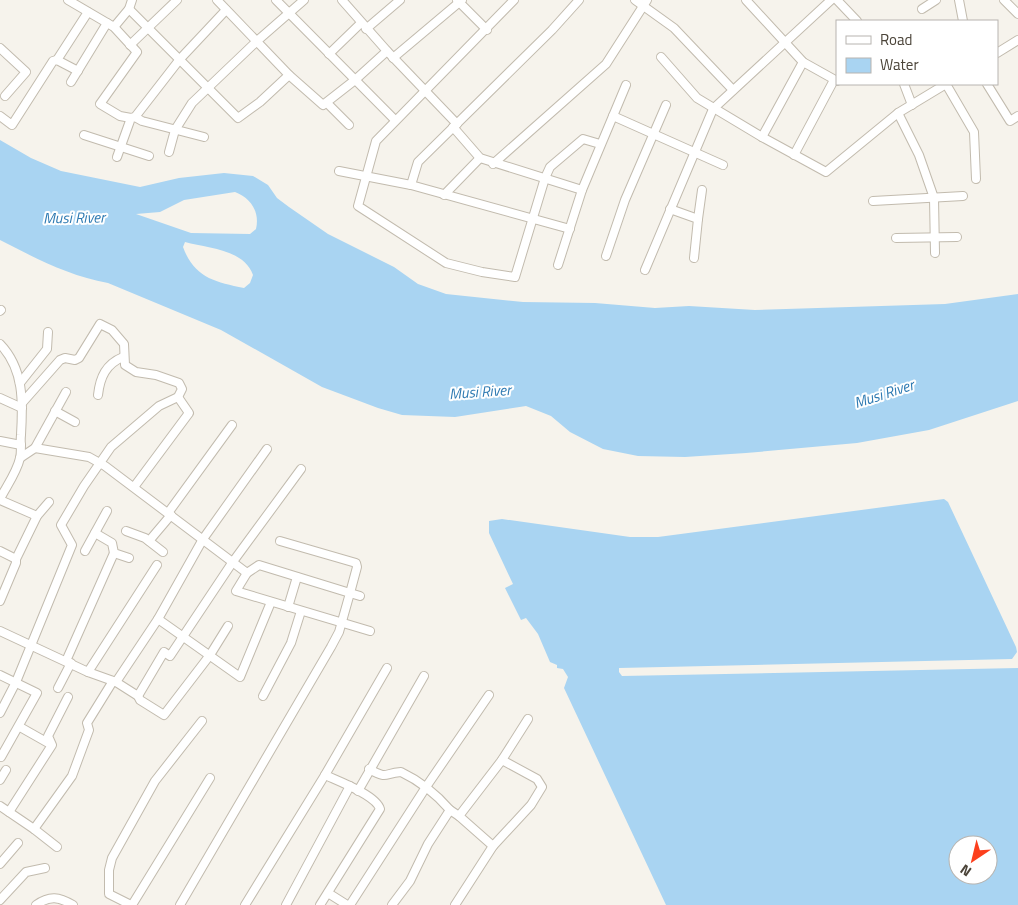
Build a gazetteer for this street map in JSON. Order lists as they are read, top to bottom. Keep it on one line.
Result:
{"water":["Musi River"],"legend":["Road","Water"],"north":"bottom left"}
